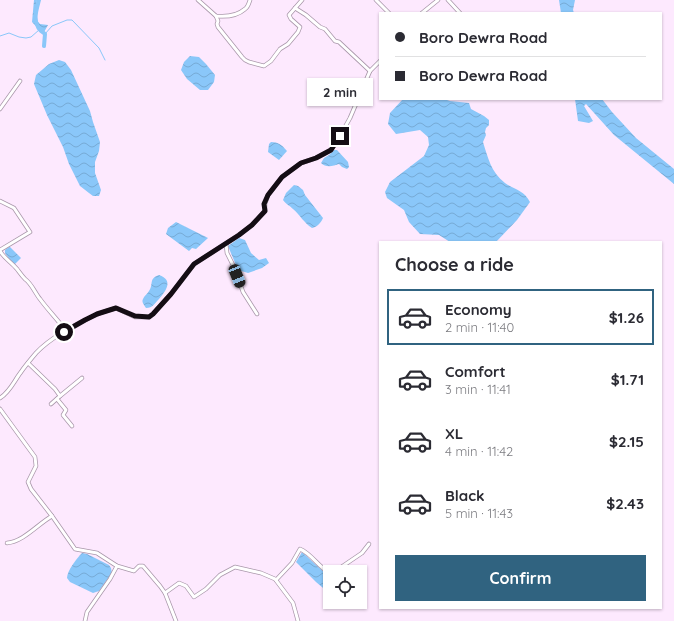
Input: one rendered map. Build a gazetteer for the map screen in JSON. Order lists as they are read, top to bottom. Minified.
{"page":{"banner":["Boro Dewra Road","Boro Dewra Road"],"bubble":"2 min","heading":"Choose a ride","list":[{"name":"Economy","note":"2 min · 11:40","value":"$1.26"},{"name":"Comfort","note":"3 min · 11:41","value":"$1.71"},{"name":"XL","note":"4 min · 11:42","value":"$2.15"},{"name":"Black","note":"5 min · 11:43","value":"$2.43"}],"buttons":"Confirm"}}
